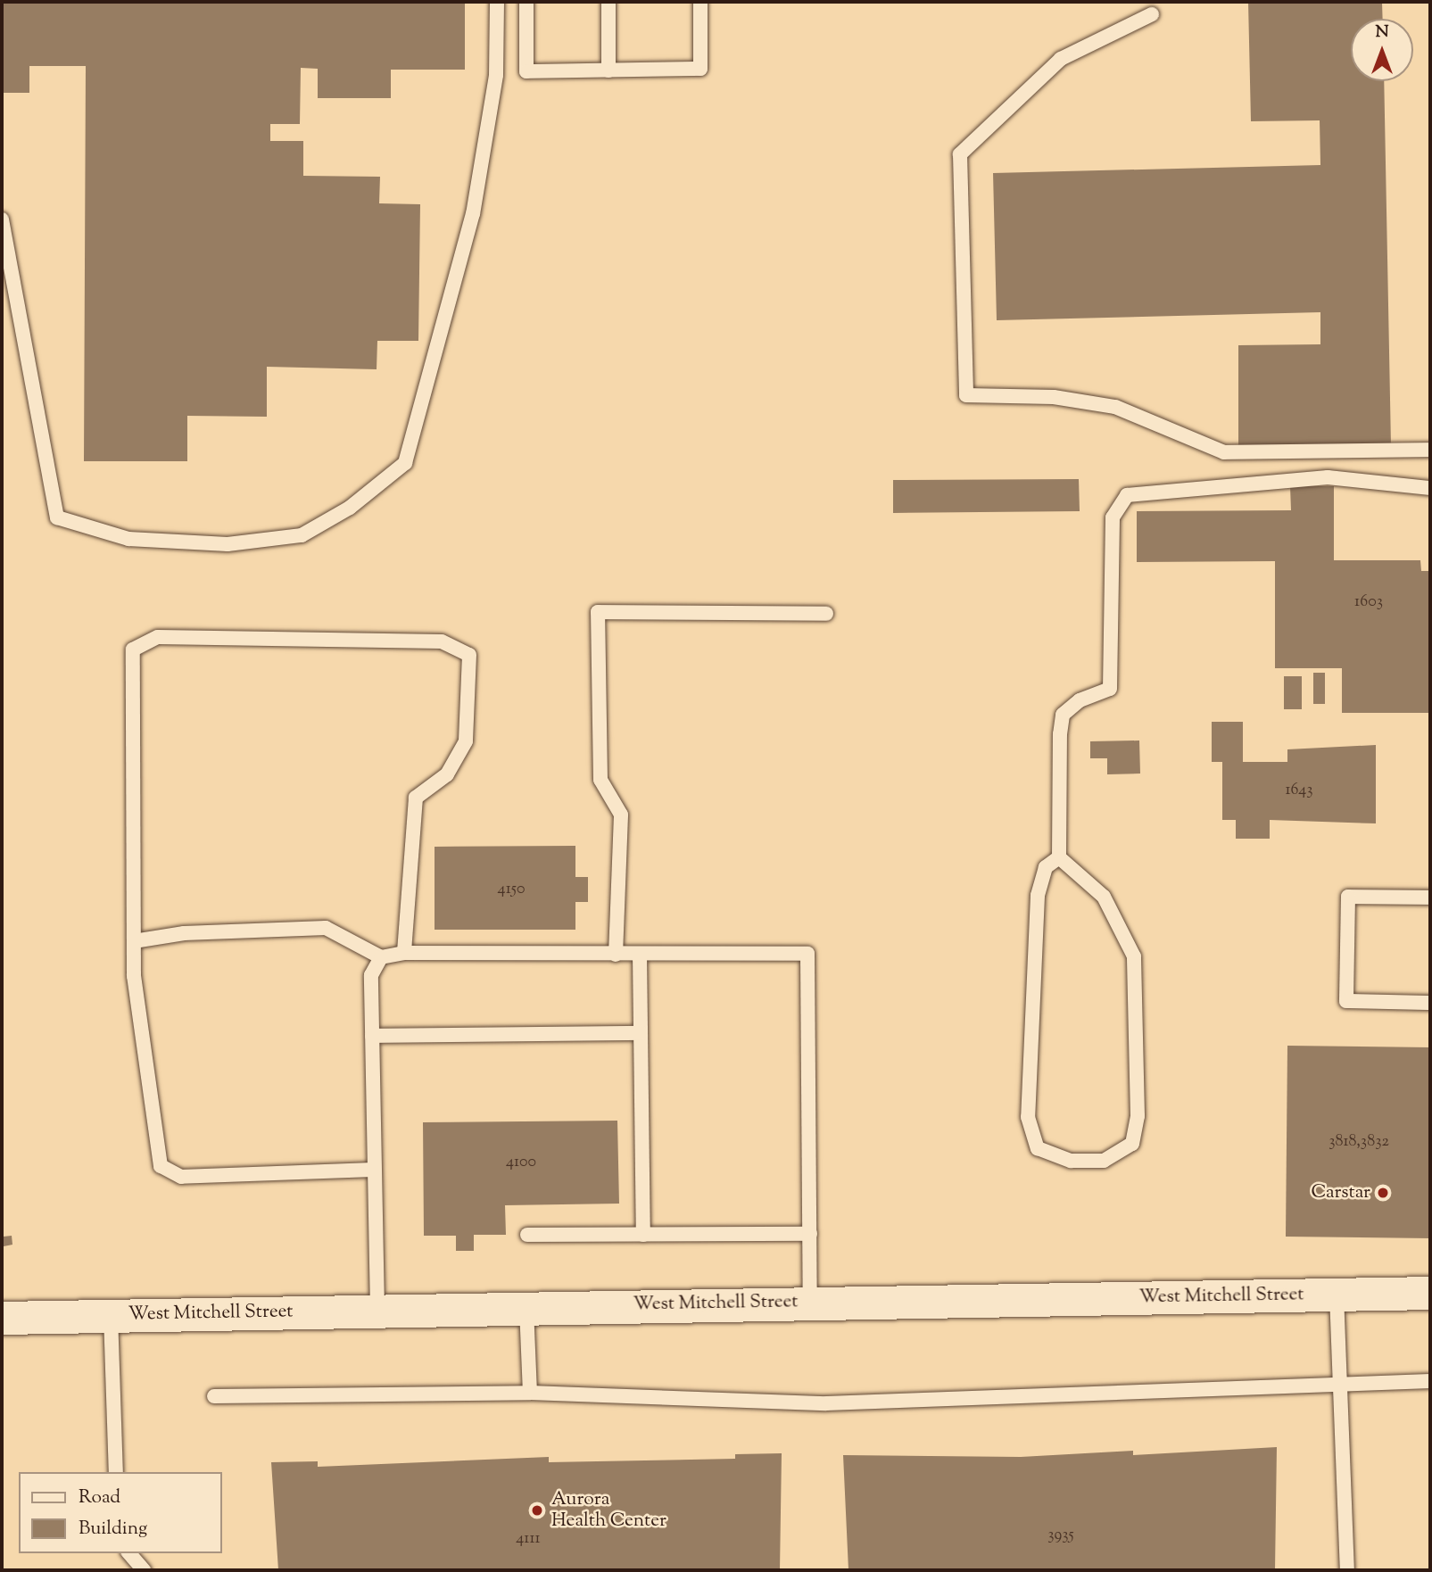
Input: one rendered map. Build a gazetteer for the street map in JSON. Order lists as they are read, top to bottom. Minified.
{"streets":{"street":["West Mitchell Street"]},"places":["Carstar","Aurora Health Center"],"house_numbers":["1603","1643","4150","3818,3832","4100","3935","4111"],"legend":["Road","Building"],"north":"top"}
